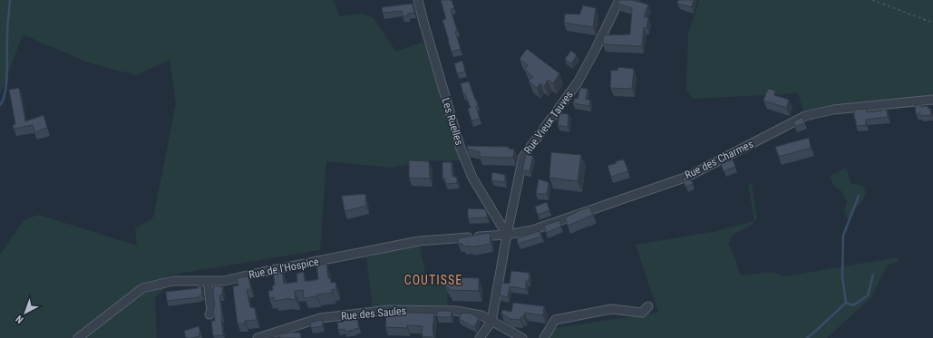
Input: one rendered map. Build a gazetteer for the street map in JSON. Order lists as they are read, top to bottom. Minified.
{"streets":{"street":["Les Ruelles","Rue Vieux Tauves","Rue des Charmes","Rue de l'Hospice","Rue des Saules"]},"crossings":[["Les Ruelles","Rue Vieux Tauves"],["Les Ruelles","Rue des Charmes"],["Les Ruelles","Rue de l'Hospice"],["Rue Vieux Tauves","Rue des Charmes"],["Rue Vieux Tauves","Rue de l'Hospice"],["Rue Vieux Tauves","Rue des Saules"],["Rue des Charmes","Rue de l'Hospice"]],"districts":["COUTISSE"],"north":"bottom left"}
